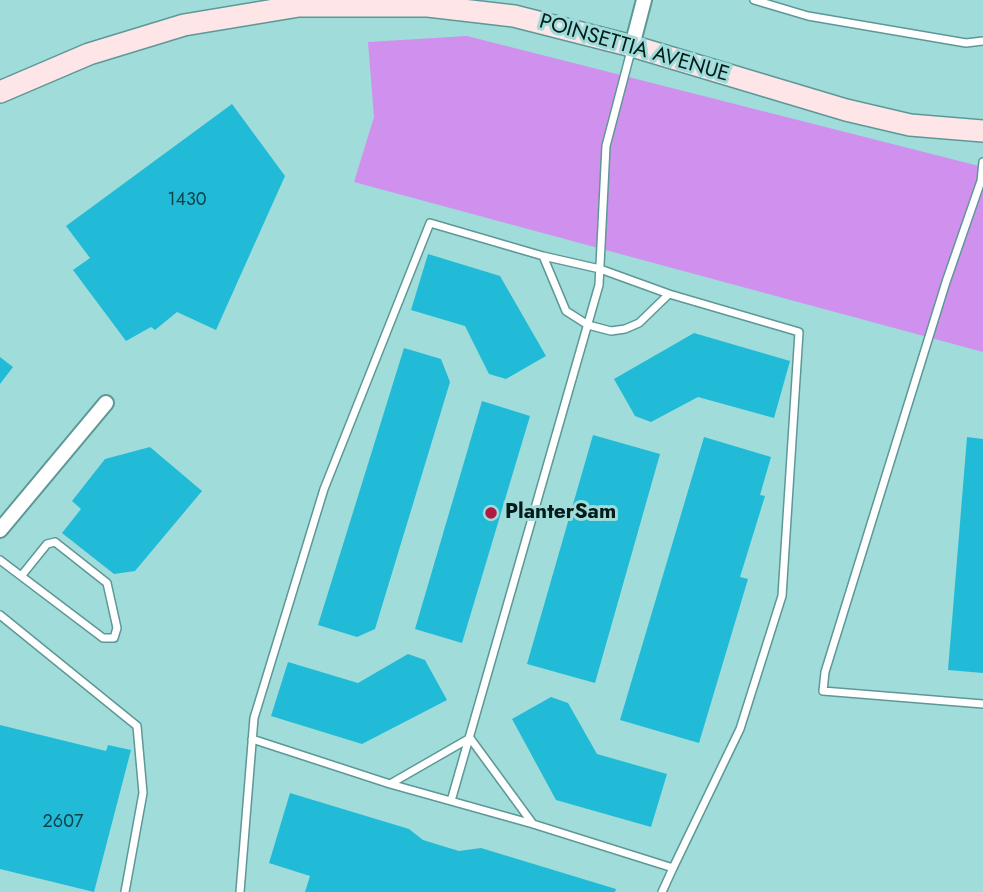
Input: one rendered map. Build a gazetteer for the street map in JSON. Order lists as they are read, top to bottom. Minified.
{"streets":{"main road":["POINSETTIA AVENUE"]},"places":["PlanterSam"],"house_numbers":["1430","2607"]}
